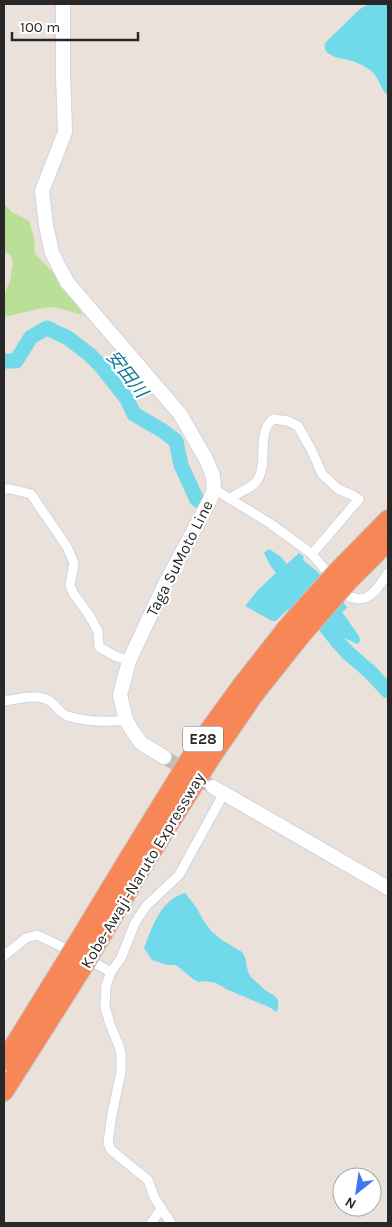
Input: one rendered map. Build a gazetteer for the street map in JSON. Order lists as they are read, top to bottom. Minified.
{"streets":{"highway":["E28","Kobe-Awaji-Naruto Expressway"],"main road":["Taga SuMoto Line"]},"water":["安田川"],"scale_bar":"100 m","north":"bottom left"}
